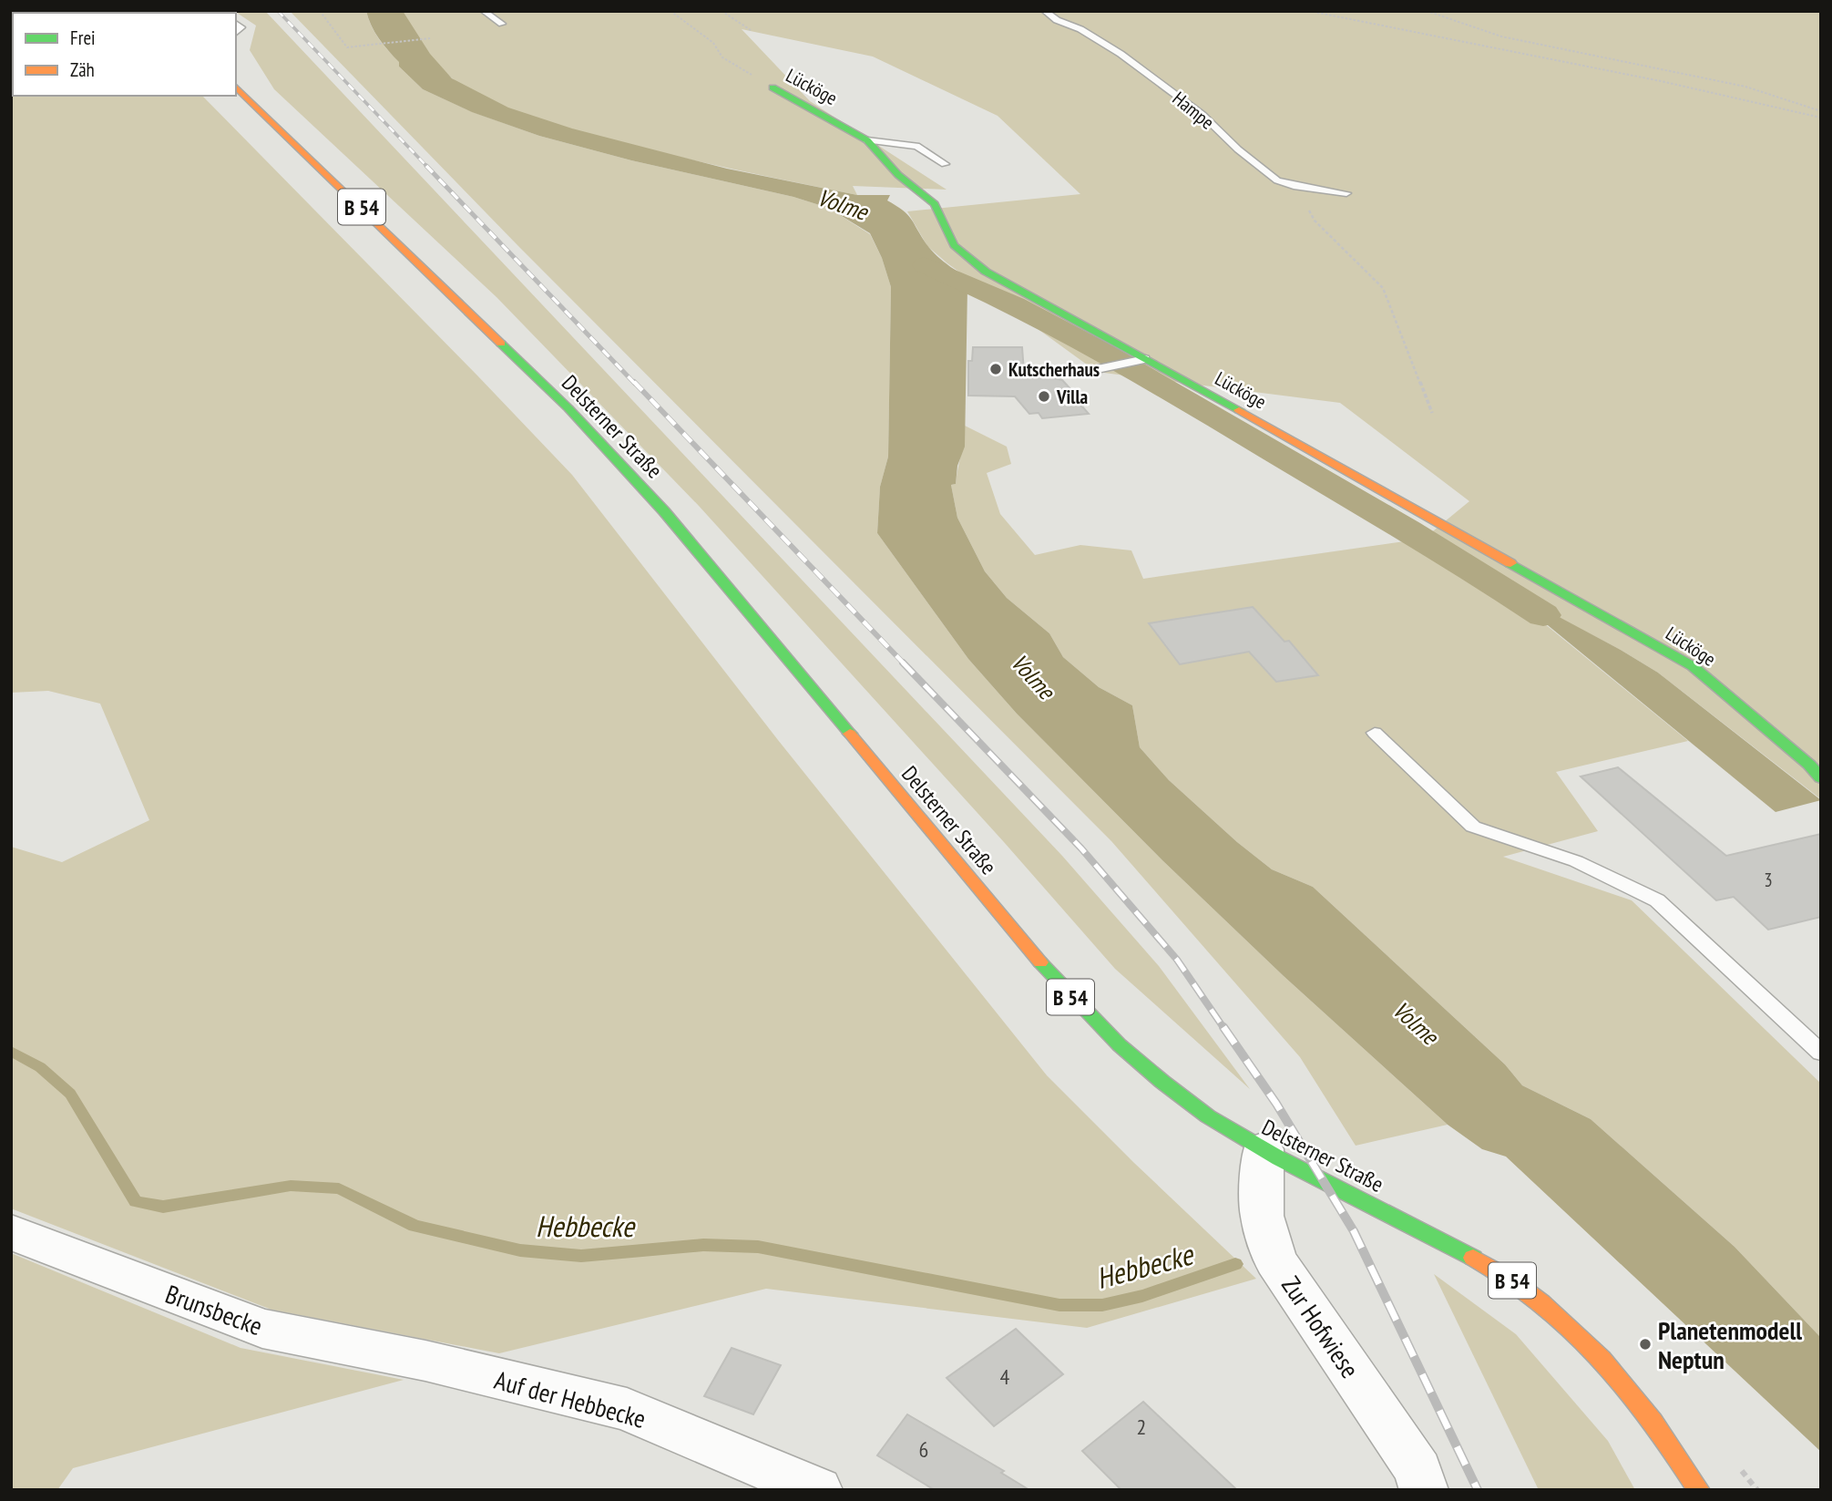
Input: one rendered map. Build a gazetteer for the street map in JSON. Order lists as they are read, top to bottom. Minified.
{"streets":{"main road":["Lücköge","B 54","Delsterner Straße"],"street":["Brunsbecke","Zur Hofwiese","Auf der Hebbecke"],"lane":["Hampe"]},"crossings":[["Delsterner Straße","Zur Hofwiese"],["Brunsbecke","Auf der Hebbecke"]],"water":["Volme","Hebbecke"],"places":["Kutscherhaus","Villa","Planetenmodell Neptun"],"house_numbers":["3","4","2","6"],"legend":["Frei","Zäh"]}
